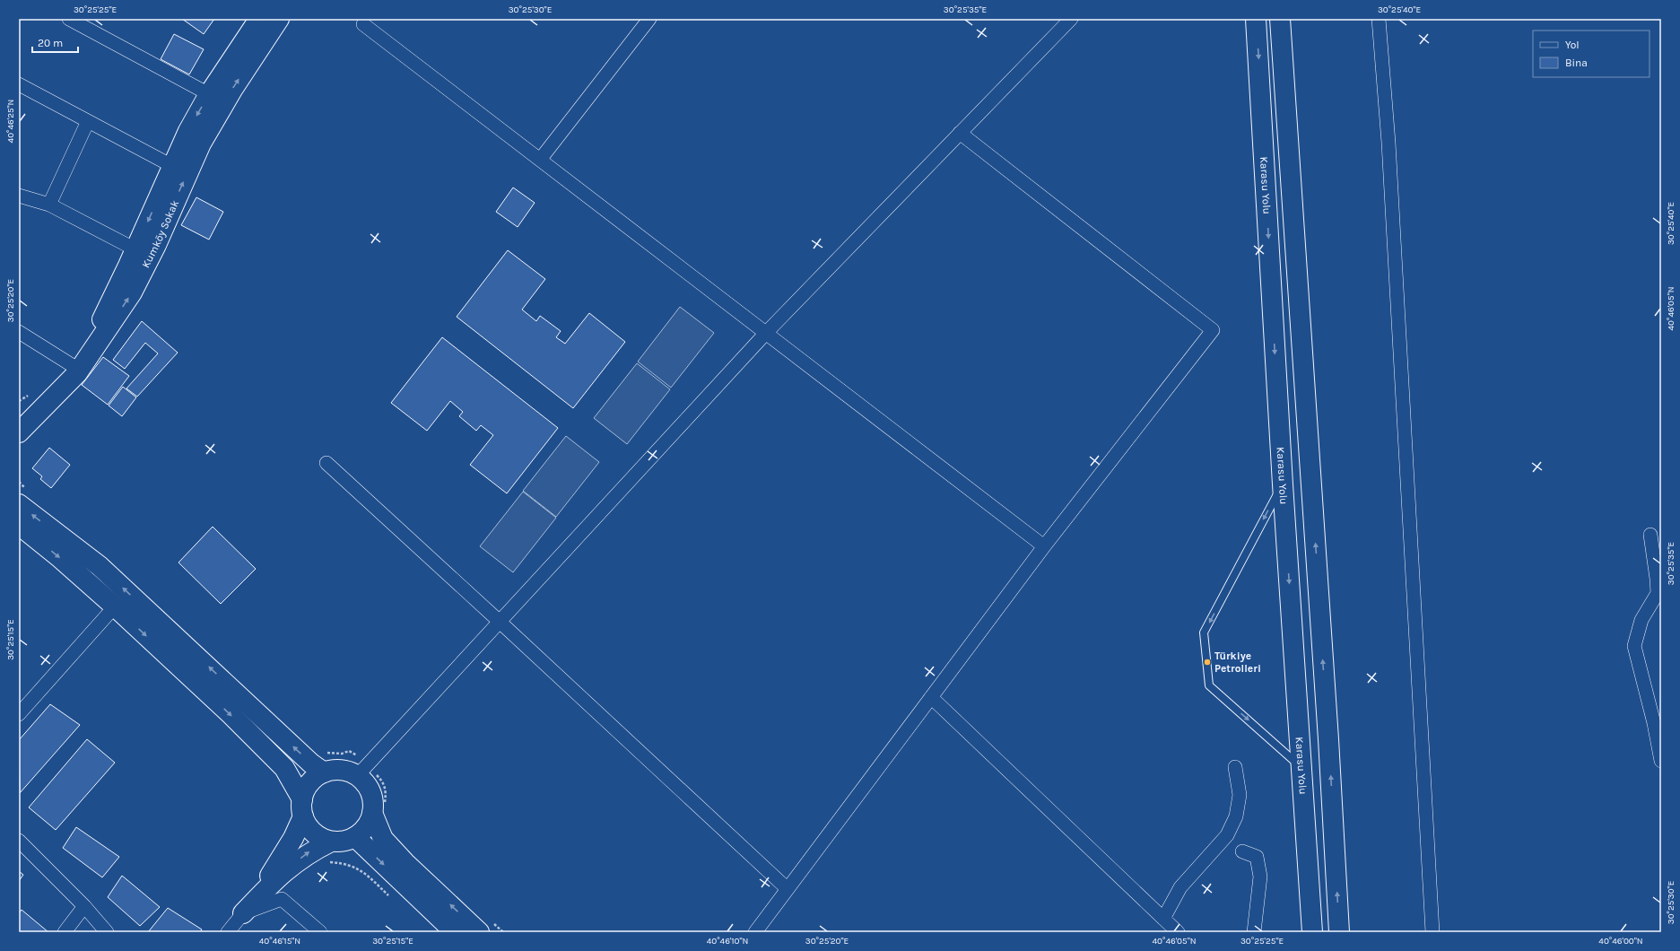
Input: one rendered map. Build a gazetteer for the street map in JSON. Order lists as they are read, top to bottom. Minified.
{"streets":{"main road":["Karasu Yolu","Kumköy Sokak"]},"places":["Türkiye Petrolleri"],"legend":["Yol","Bina"],"scale_bar":"20 m","coordinates":["30°25'25\"E","30°25'30\"E","30°25'35\"E","30°25'40\"E","40°46'25\"N","30°25'20\"E","40°46'05\"N","30°25'15\"E","40°46'15\"N","40°46'10\"N","40°46'00\"N"]}
